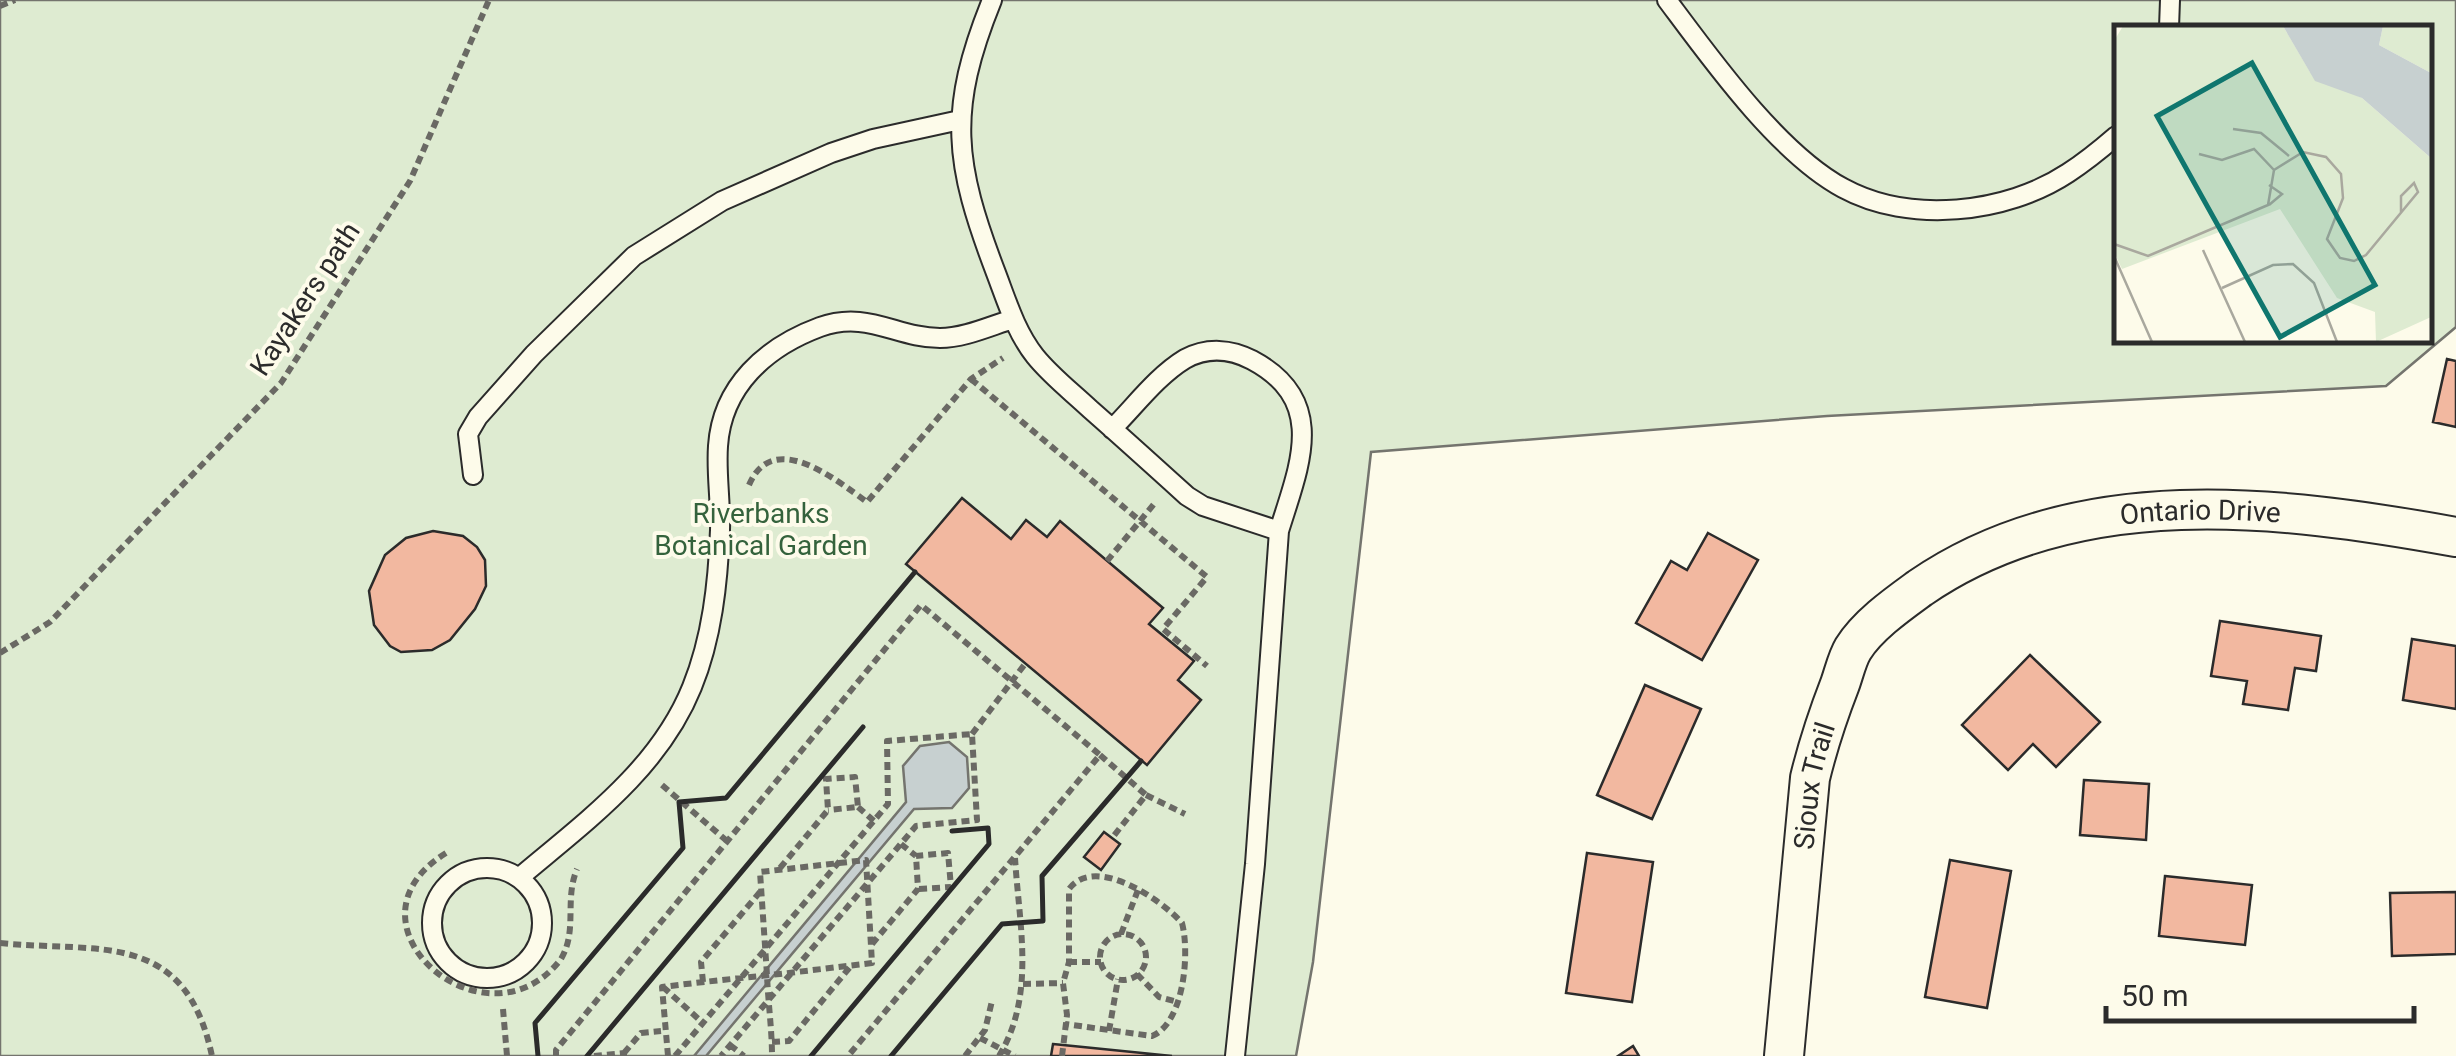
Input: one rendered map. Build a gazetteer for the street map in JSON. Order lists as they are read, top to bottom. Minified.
{"streets":{"street":["Ontario Drive","Sioux Trail"],"path":["Kayakers path"]},"crossings":[["Ontario Drive","Sioux Trail"]],"parks":["Riverbanks Botanical Garden"],"scale_bar":"50 m"}
